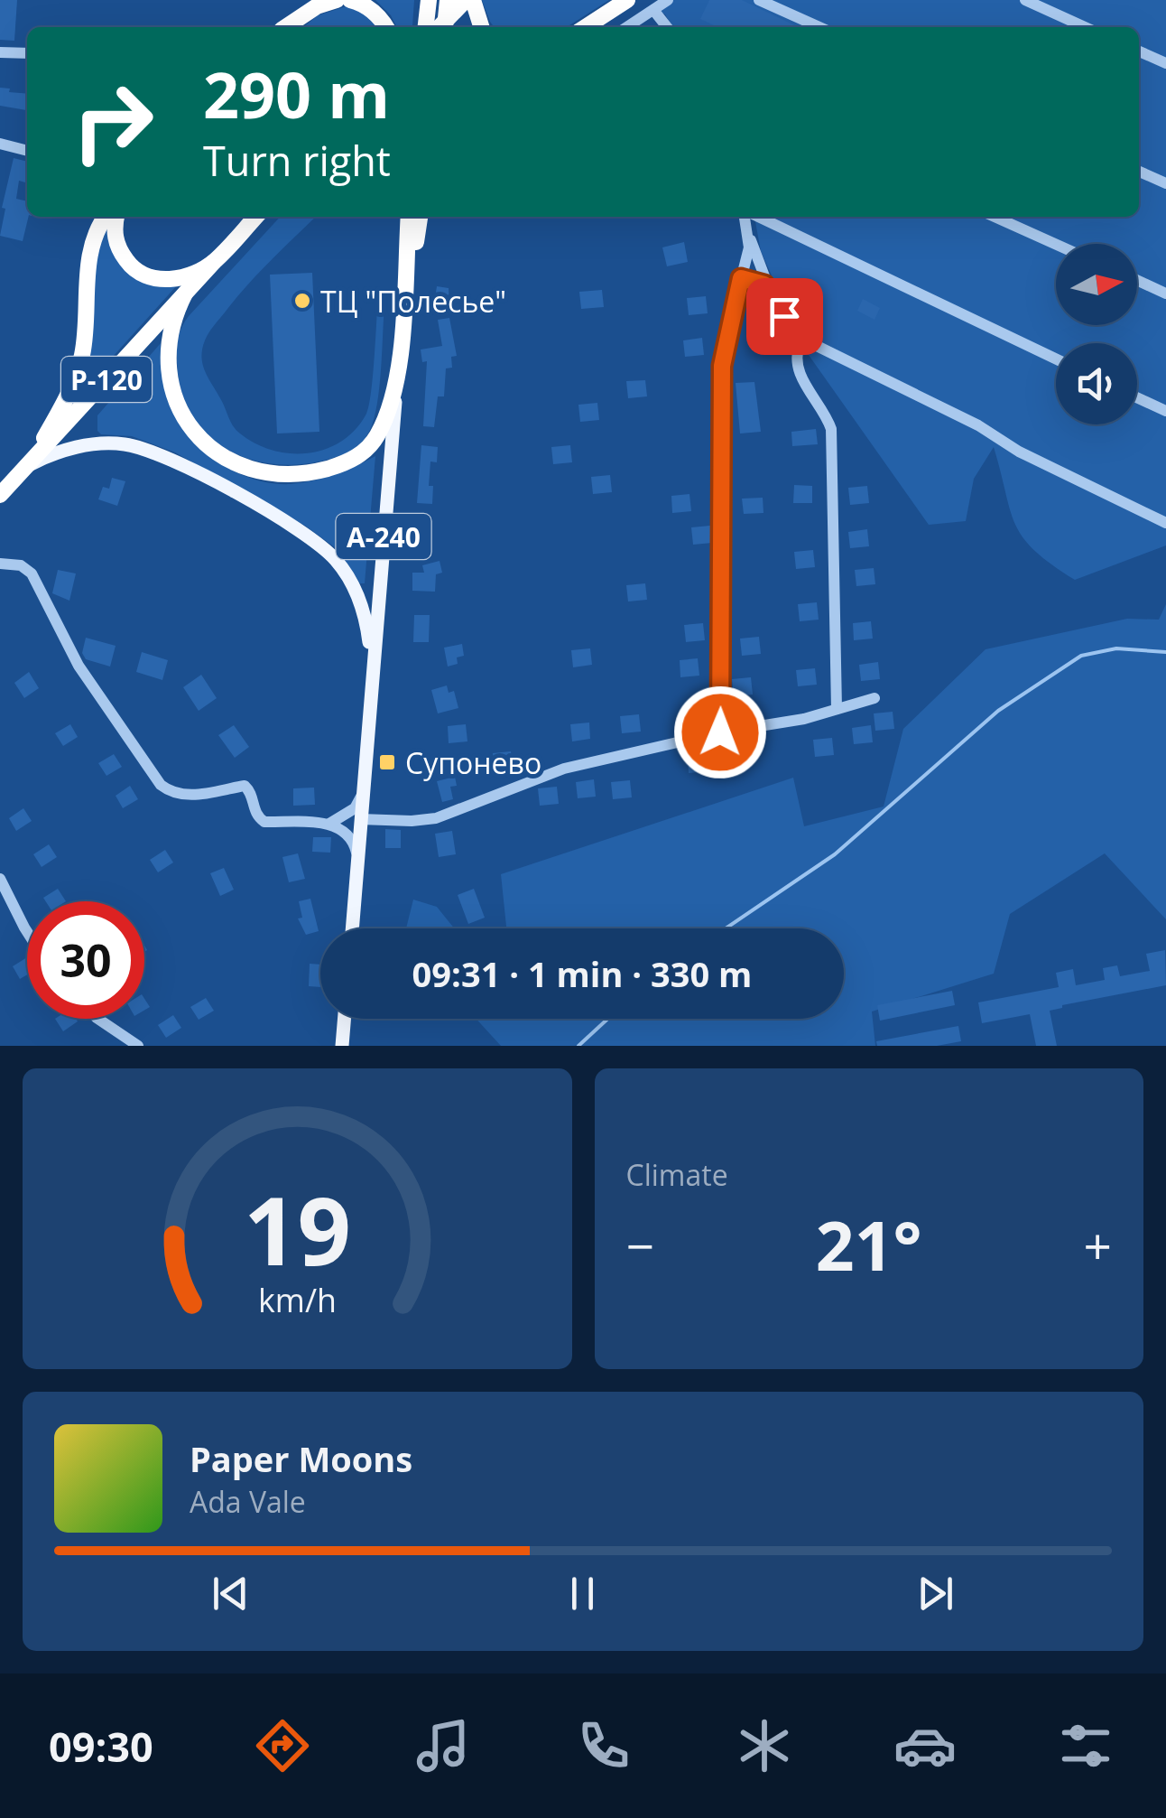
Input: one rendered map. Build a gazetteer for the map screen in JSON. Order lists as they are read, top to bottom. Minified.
{"streets":{"highway":["Р-120","А-240"]},"places":{"other":["ТЦ \"Полесье\""],"transit":["Супонево"]},"north":"right","page":{"turn":["290 m","Turn right"],"limit":"30","trip":"09:31 · 1 min · 330 m","tile":"Climate","heat":["−","21°","+"],"song":["Paper Moons","Ada Vale"],"tabs":"09:30","gauge":["19","km/h"]}}
